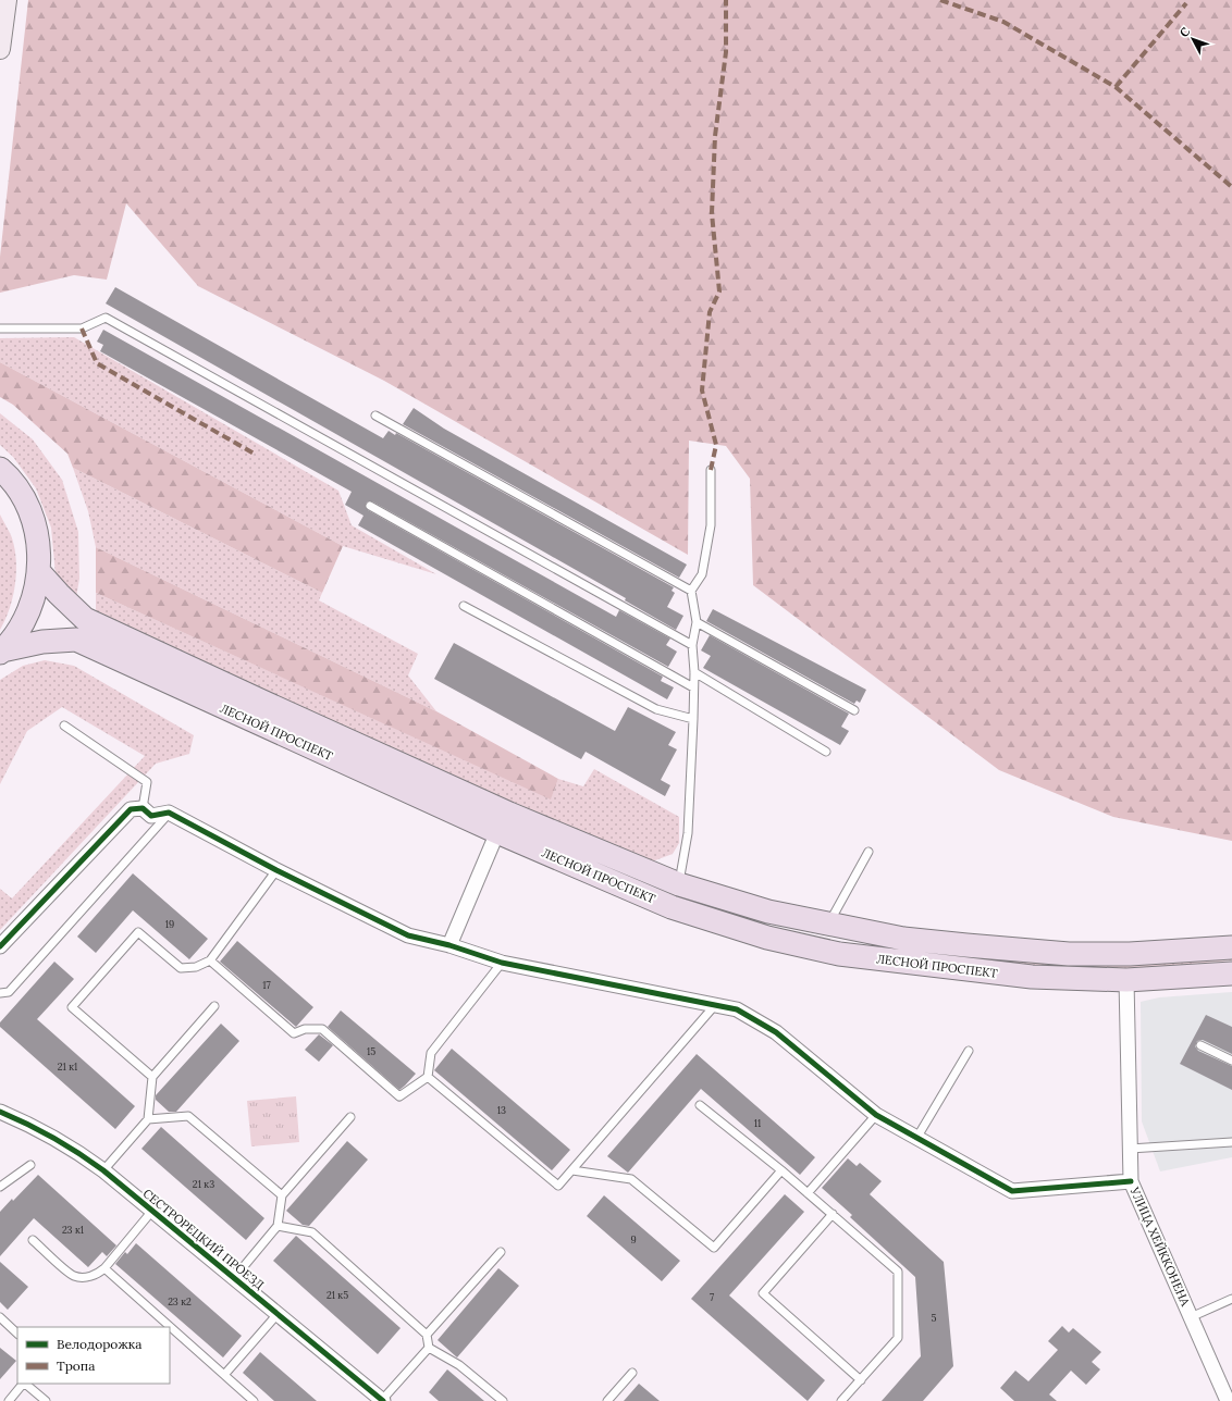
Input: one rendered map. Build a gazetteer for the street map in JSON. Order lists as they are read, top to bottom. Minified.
{"streets":{"main road":["ЛЕСНОЙ ПРОСПЕКТ"],"street":["СЕСТРОРЕЦКИЙ ПРОЕЗД","УЛИЦА ХЕЙККОНЕНА"]},"crossings":[["ЛЕСНОЙ ПРОСПЕКТ","УЛИЦА ХЕЙККОНЕНА"]],"house_numbers":["19","17","15","21 к1","13","11","21 к3","23 к1","9","21 к5","7","23 к2","5"],"legend":["Велодорожка","Тропа"],"north":"top left"}
